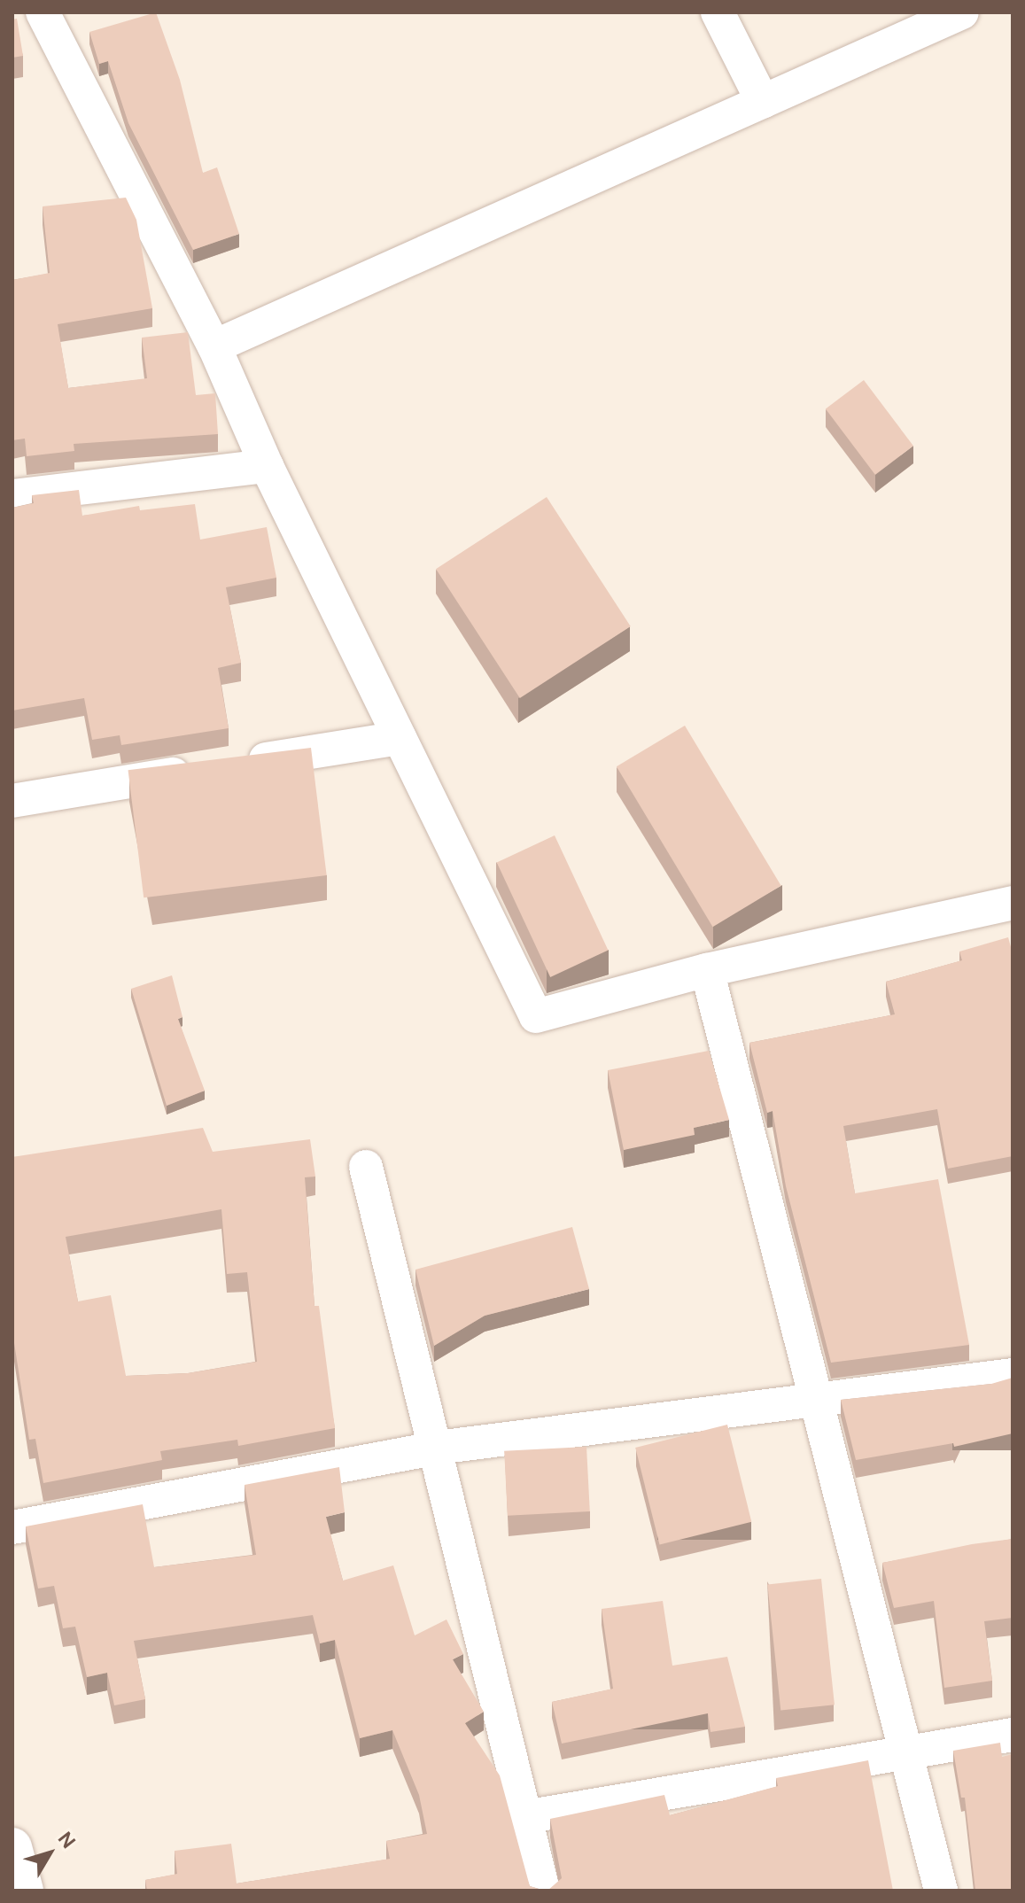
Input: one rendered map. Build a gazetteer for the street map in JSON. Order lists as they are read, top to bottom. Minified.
{"north":"top right"}
